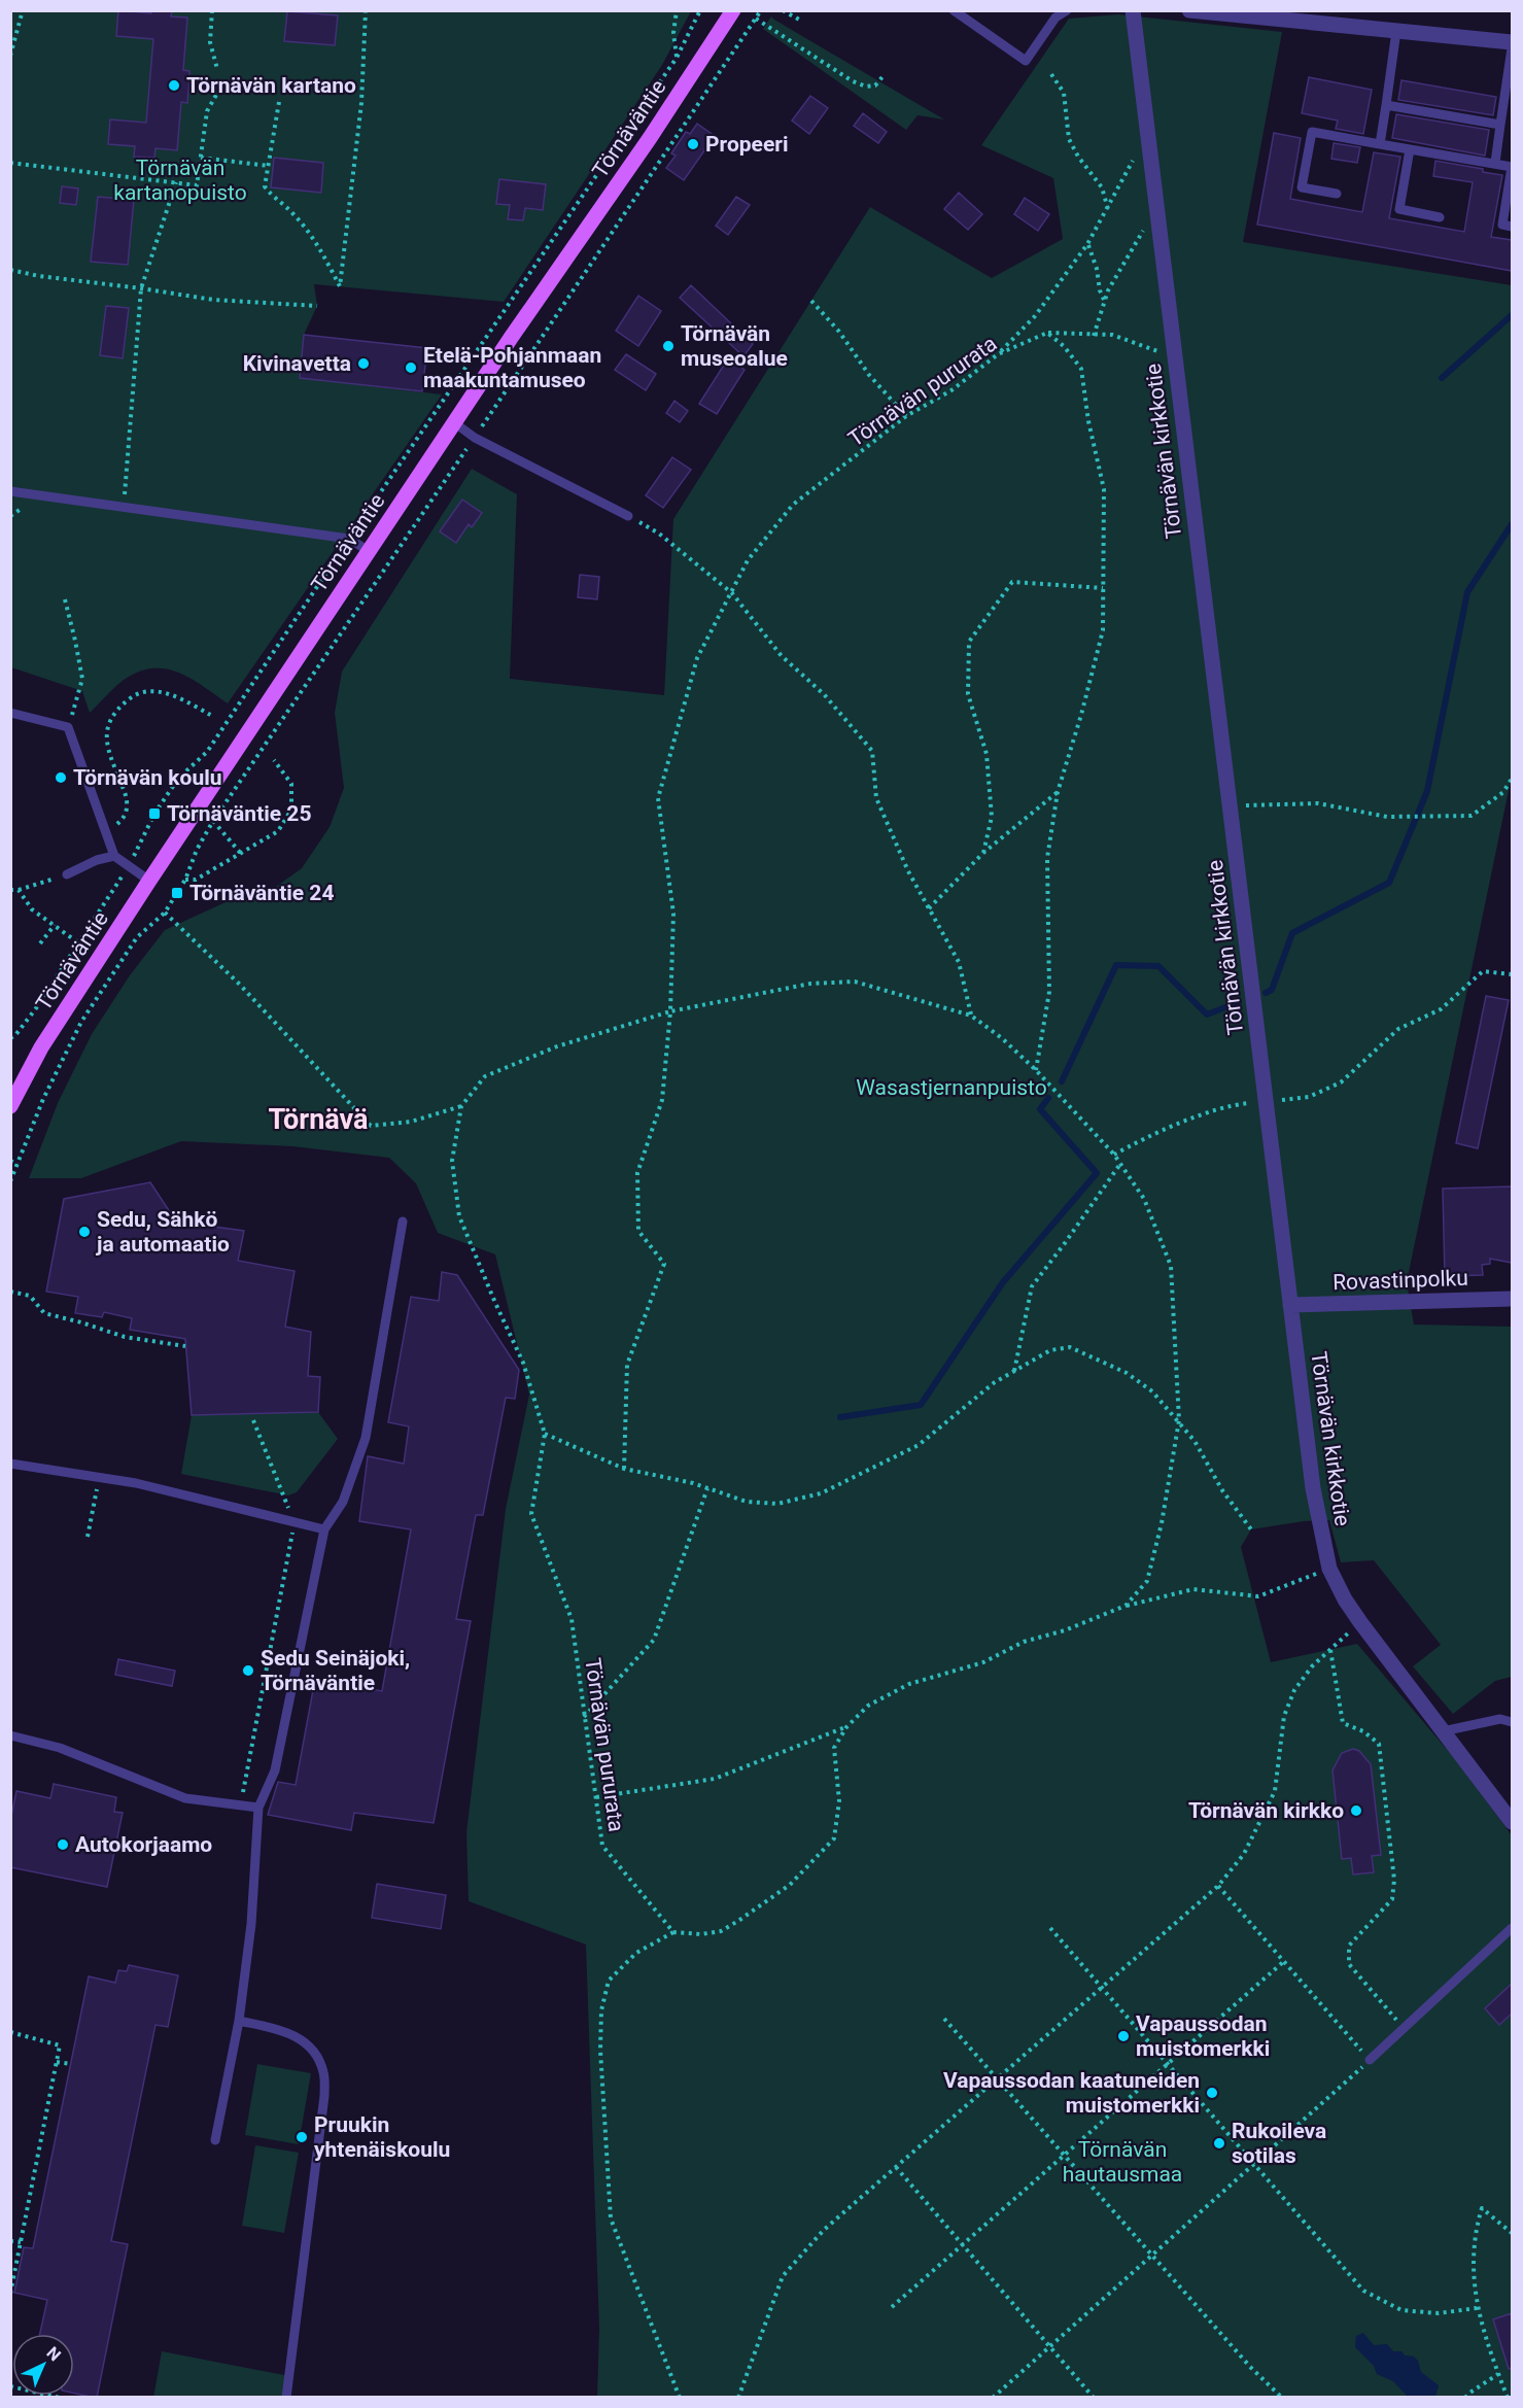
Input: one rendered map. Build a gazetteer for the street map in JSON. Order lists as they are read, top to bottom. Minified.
{"streets":{"main road":["Törnäväntie"],"street":["Törnävän kirkkotie","Rovastinpolku"],"path":["Törnävän pururata"]},"crossings":[["Törnävän kirkkotie","Rovastinpolku"]],"districts":["Törnävä"],"parks":["Törnävän kartanopuisto","Wasastjernanpuisto","Törnävän hautausmaa"],"places":{"other":["Törnävän kartano","Propeeri","Törnävän museoalue","Kivinavetta","Etelä-Pohjanmaan maakuntamuseo","Törnävän koulu","Sedu, Sähkö ja automaatio","Sedu Seinäjoki, Törnäväntie","Törnävän kirkko","Autokorjaamo","Vapaussodan muistomerkki","Vapaussodan kaatuneiden muistomerkki","Pruukin yhtenäiskoulu","Rukoileva sotilas"],"transit":["Törnäväntie 25","Törnäväntie 24"]},"north":"top right"}
